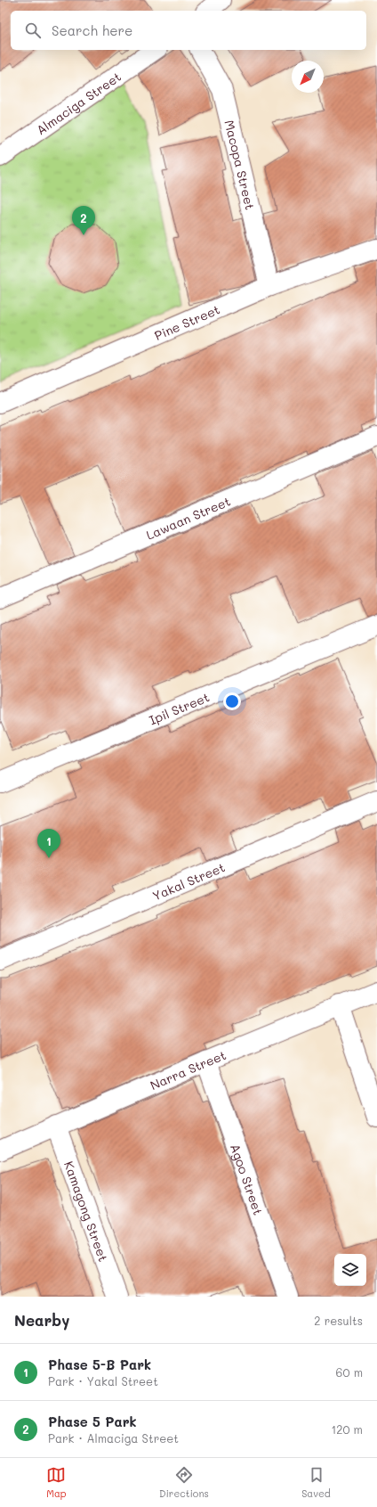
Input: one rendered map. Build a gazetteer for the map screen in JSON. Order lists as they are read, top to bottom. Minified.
{"streets":{"street":["Almaciga Street","Macopa Street","Pine Street","Lawaan Street","Ipil Street","Yakal Street","Narra Street","Agoo Street","Kamagong Street"]},"crossings":[["Macopa Street","Pine Street"],["Narra Street","Agoo Street"],["Narra Street","Kamagong Street"]],"north":"bottom left","page":{"search":"Search here","pins":["2","1"],"heading":["Nearby","2 results"],"list":[{"mark":"1","name":"Phase 5-B Park","note":"Park · Yakal Street","value":"60 m"},{"mark":"2","name":"Phase 5 Park","note":"Park · Almaciga Street","value":"120 m"}],"nav":["Map","Directions","Saved"]}}
